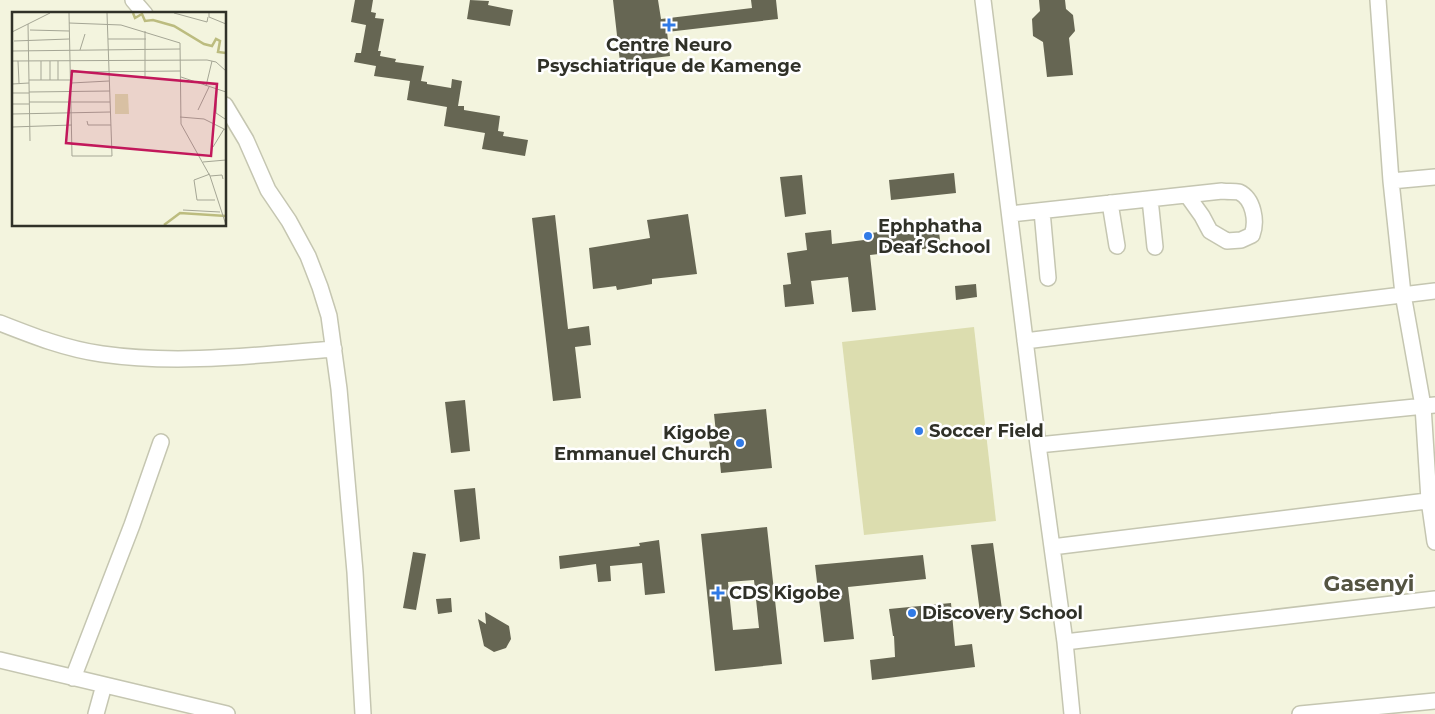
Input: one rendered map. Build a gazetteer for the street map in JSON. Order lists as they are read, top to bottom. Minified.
{"districts":["Gasenyi"],"places":{"health":["Centre Neuro Psyschiatrique de Kamenge","CDS Kigobe"],"other":["Ephphatha Deaf School","Soccer Field","Kigobe Emmanuel Church","Discovery School"]}}
